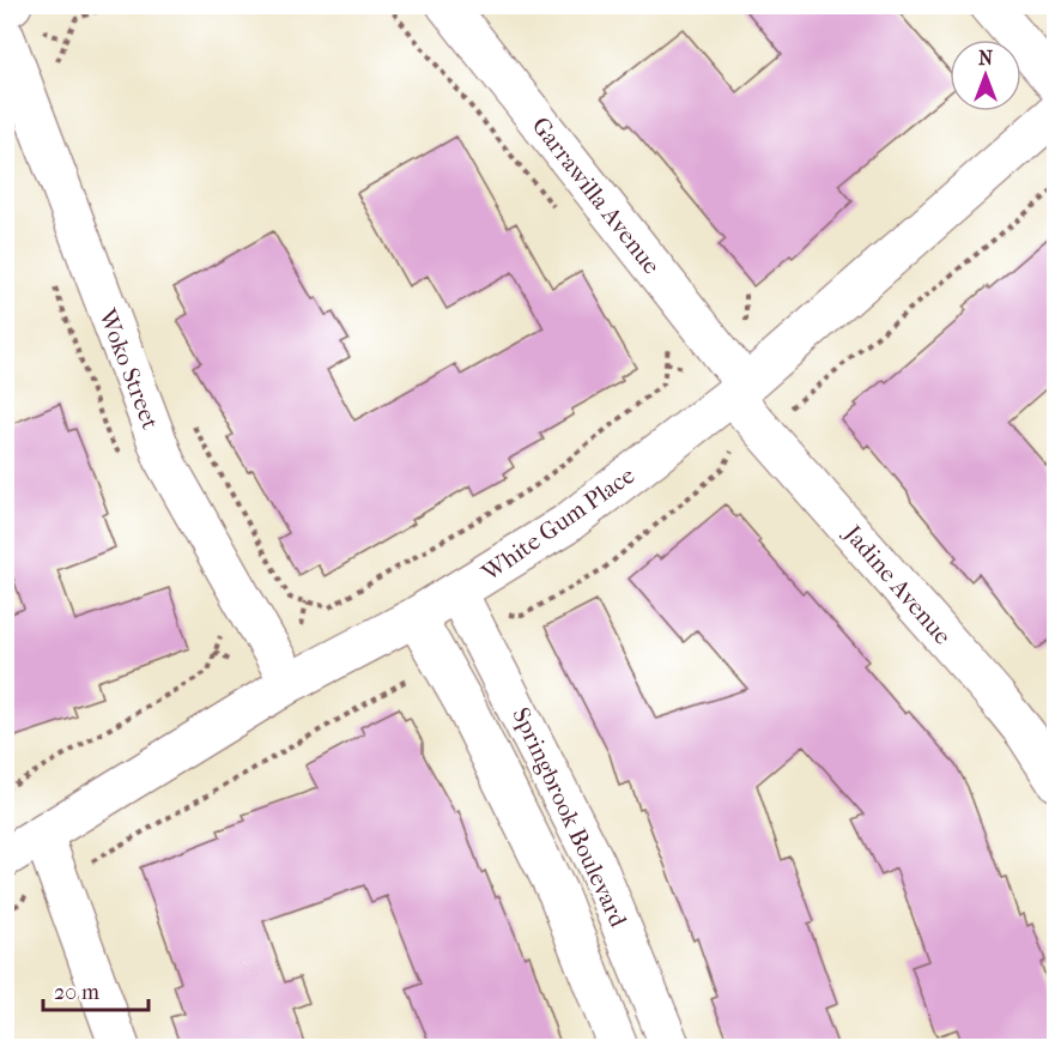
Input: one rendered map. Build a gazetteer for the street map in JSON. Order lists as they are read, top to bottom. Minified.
{"streets":{"street":["Garrawilla Avenue","Woko Street","White Gum Place","Jadine Avenue","Springbrook Boulevard"]},"crossings":[["Garrawilla Avenue","White Gum Place"],["Garrawilla Avenue","Jadine Avenue"],["Woko Street","White Gum Place"],["White Gum Place","Jadine Avenue"],["White Gum Place","Springbrook Boulevard"]],"scale_bar":"20 m","north":"top"}
